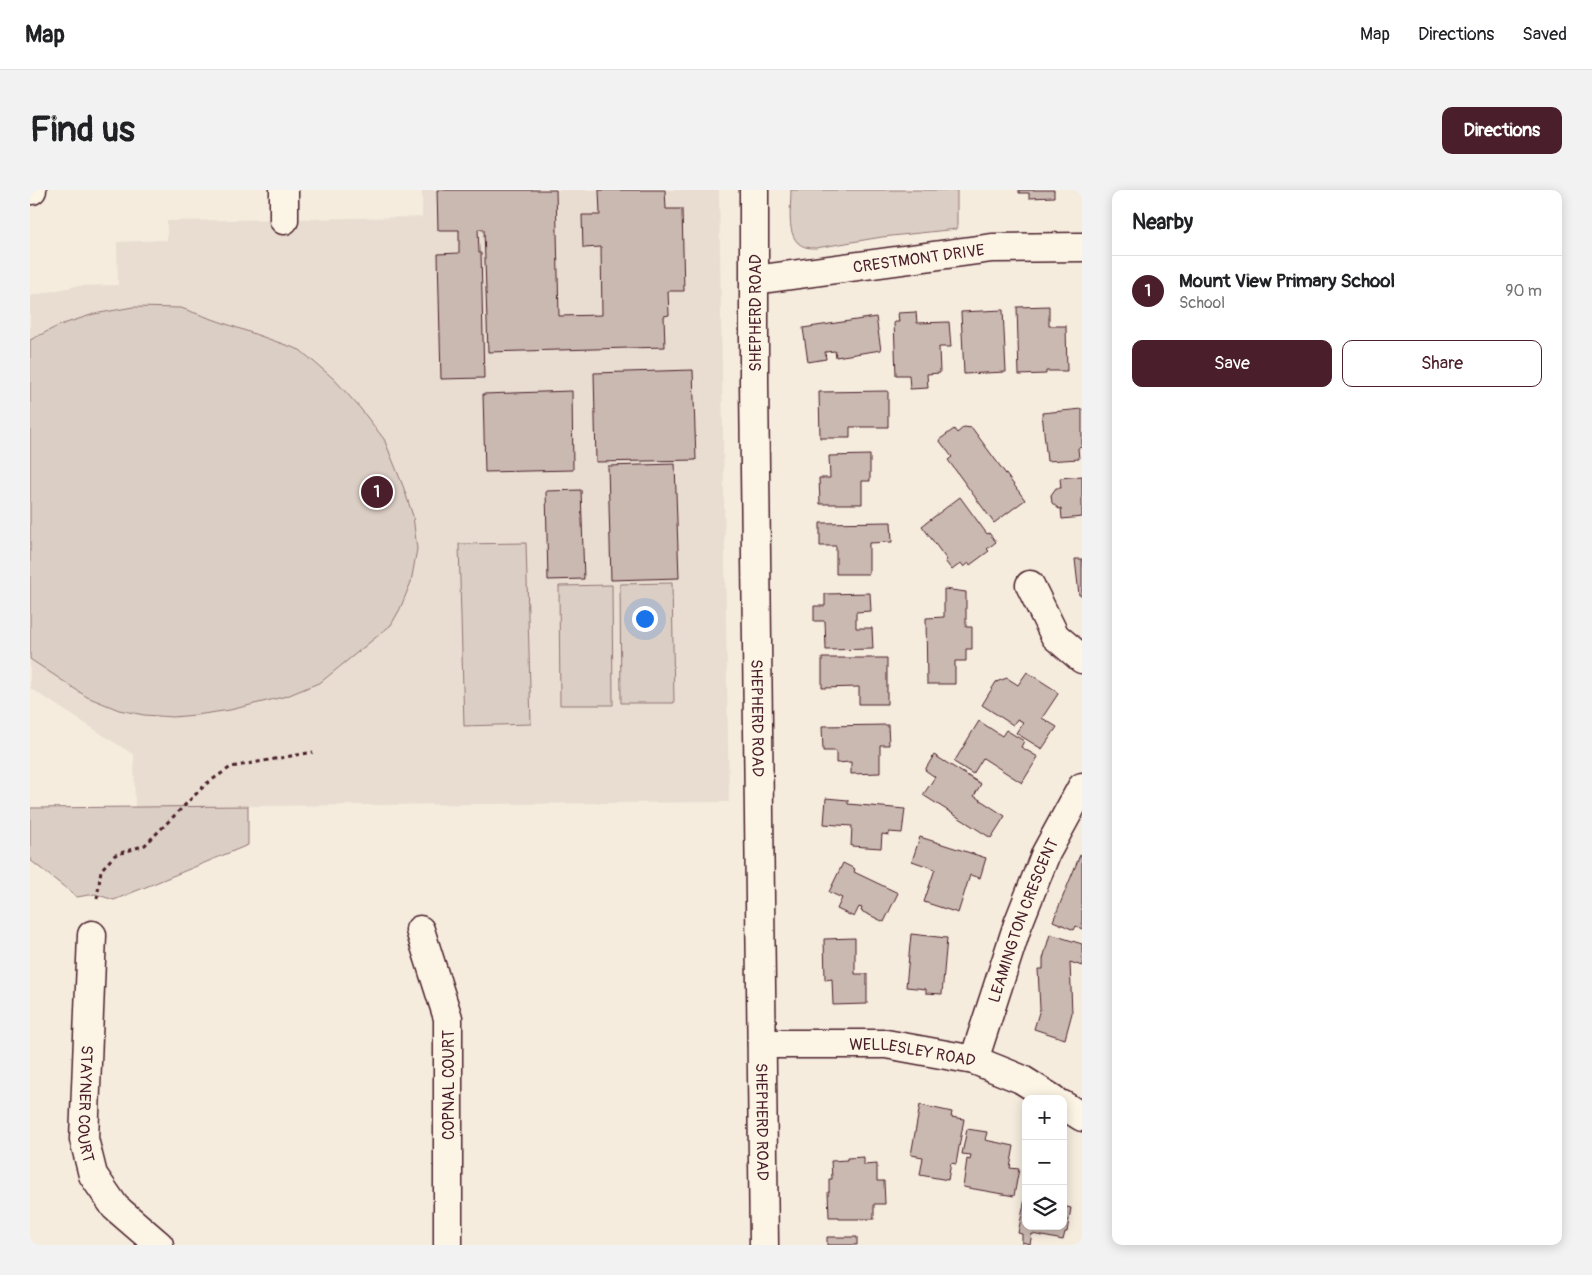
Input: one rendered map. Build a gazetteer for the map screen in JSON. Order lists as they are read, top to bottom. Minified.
{"streets":{"street":["CRESTMONT DRIVE","SHEPHERD ROAD","LEAMINGTON CRESCENT","WELLESLEY ROAD","COPNAL COURT","STAYNER COURT"]},"crossings":[["CRESTMONT DRIVE","SHEPHERD ROAD"],["SHEPHERD ROAD","WELLESLEY ROAD"],["LEAMINGTON CRESCENT","WELLESLEY ROAD"]],"page":{"header":"Map","nav":["Map","Directions","Saved"],"buttons":["Directions",["Save","Share"]],"title":"Find us","heading":"Nearby","list":[{"mark":"1","name":"Mount View Primary School","note":"School","value":"90 m"}],"pins":"1","map_buttons":["+","−"]}}
